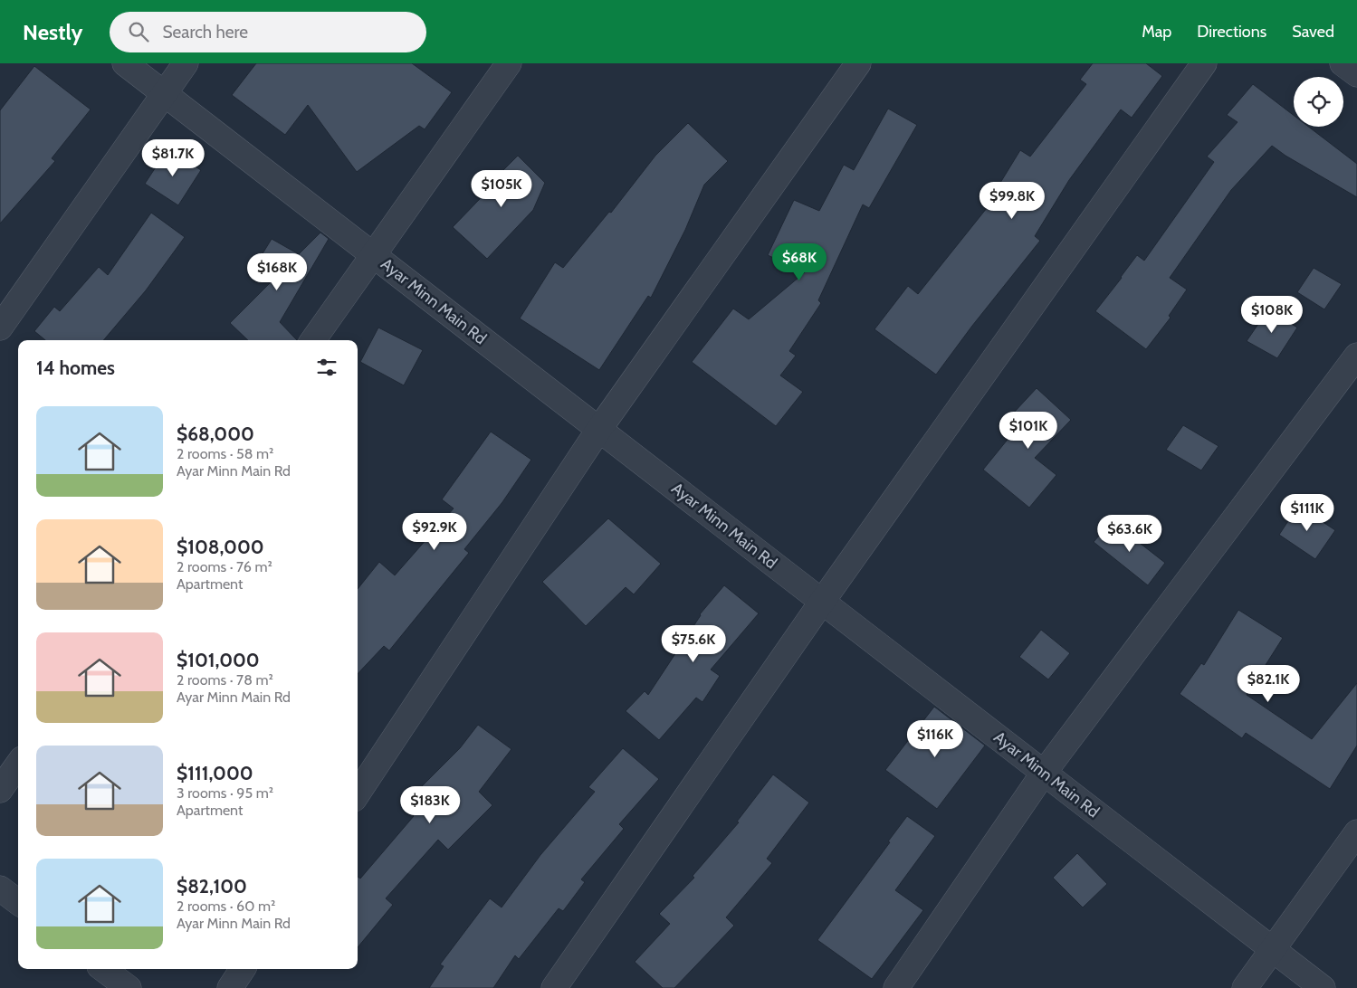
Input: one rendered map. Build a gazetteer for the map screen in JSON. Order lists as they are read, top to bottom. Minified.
{"streets":{"street":["Ayar Minn Main Rd"]},"page":{"header":"Nestly","search":"Search here","nav":["Map","Directions","Saved"],"price":["$81.7K","$105K","$99.8K","$68K","$168K","$108K","$101K","$111K","$92.9K","$63.6K","$75.6K","$82.1K","$116K","$183K"],"heading":"14 homes","list":[{"name":"$68,000","note":"2 rooms · 58 m² · Ayar Minn Main Rd"},{"name":"$108,000","note":"2 rooms · 76 m² · Apartment"},{"name":"$101,000","note":"2 rooms · 78 m² · Ayar Minn Main Rd"},{"name":"$111,000","note":"3 rooms · 95 m² · Apartment"},{"name":"$82,100","note":"2 rooms · 60 m² · Ayar Minn Main Rd"}]}}
